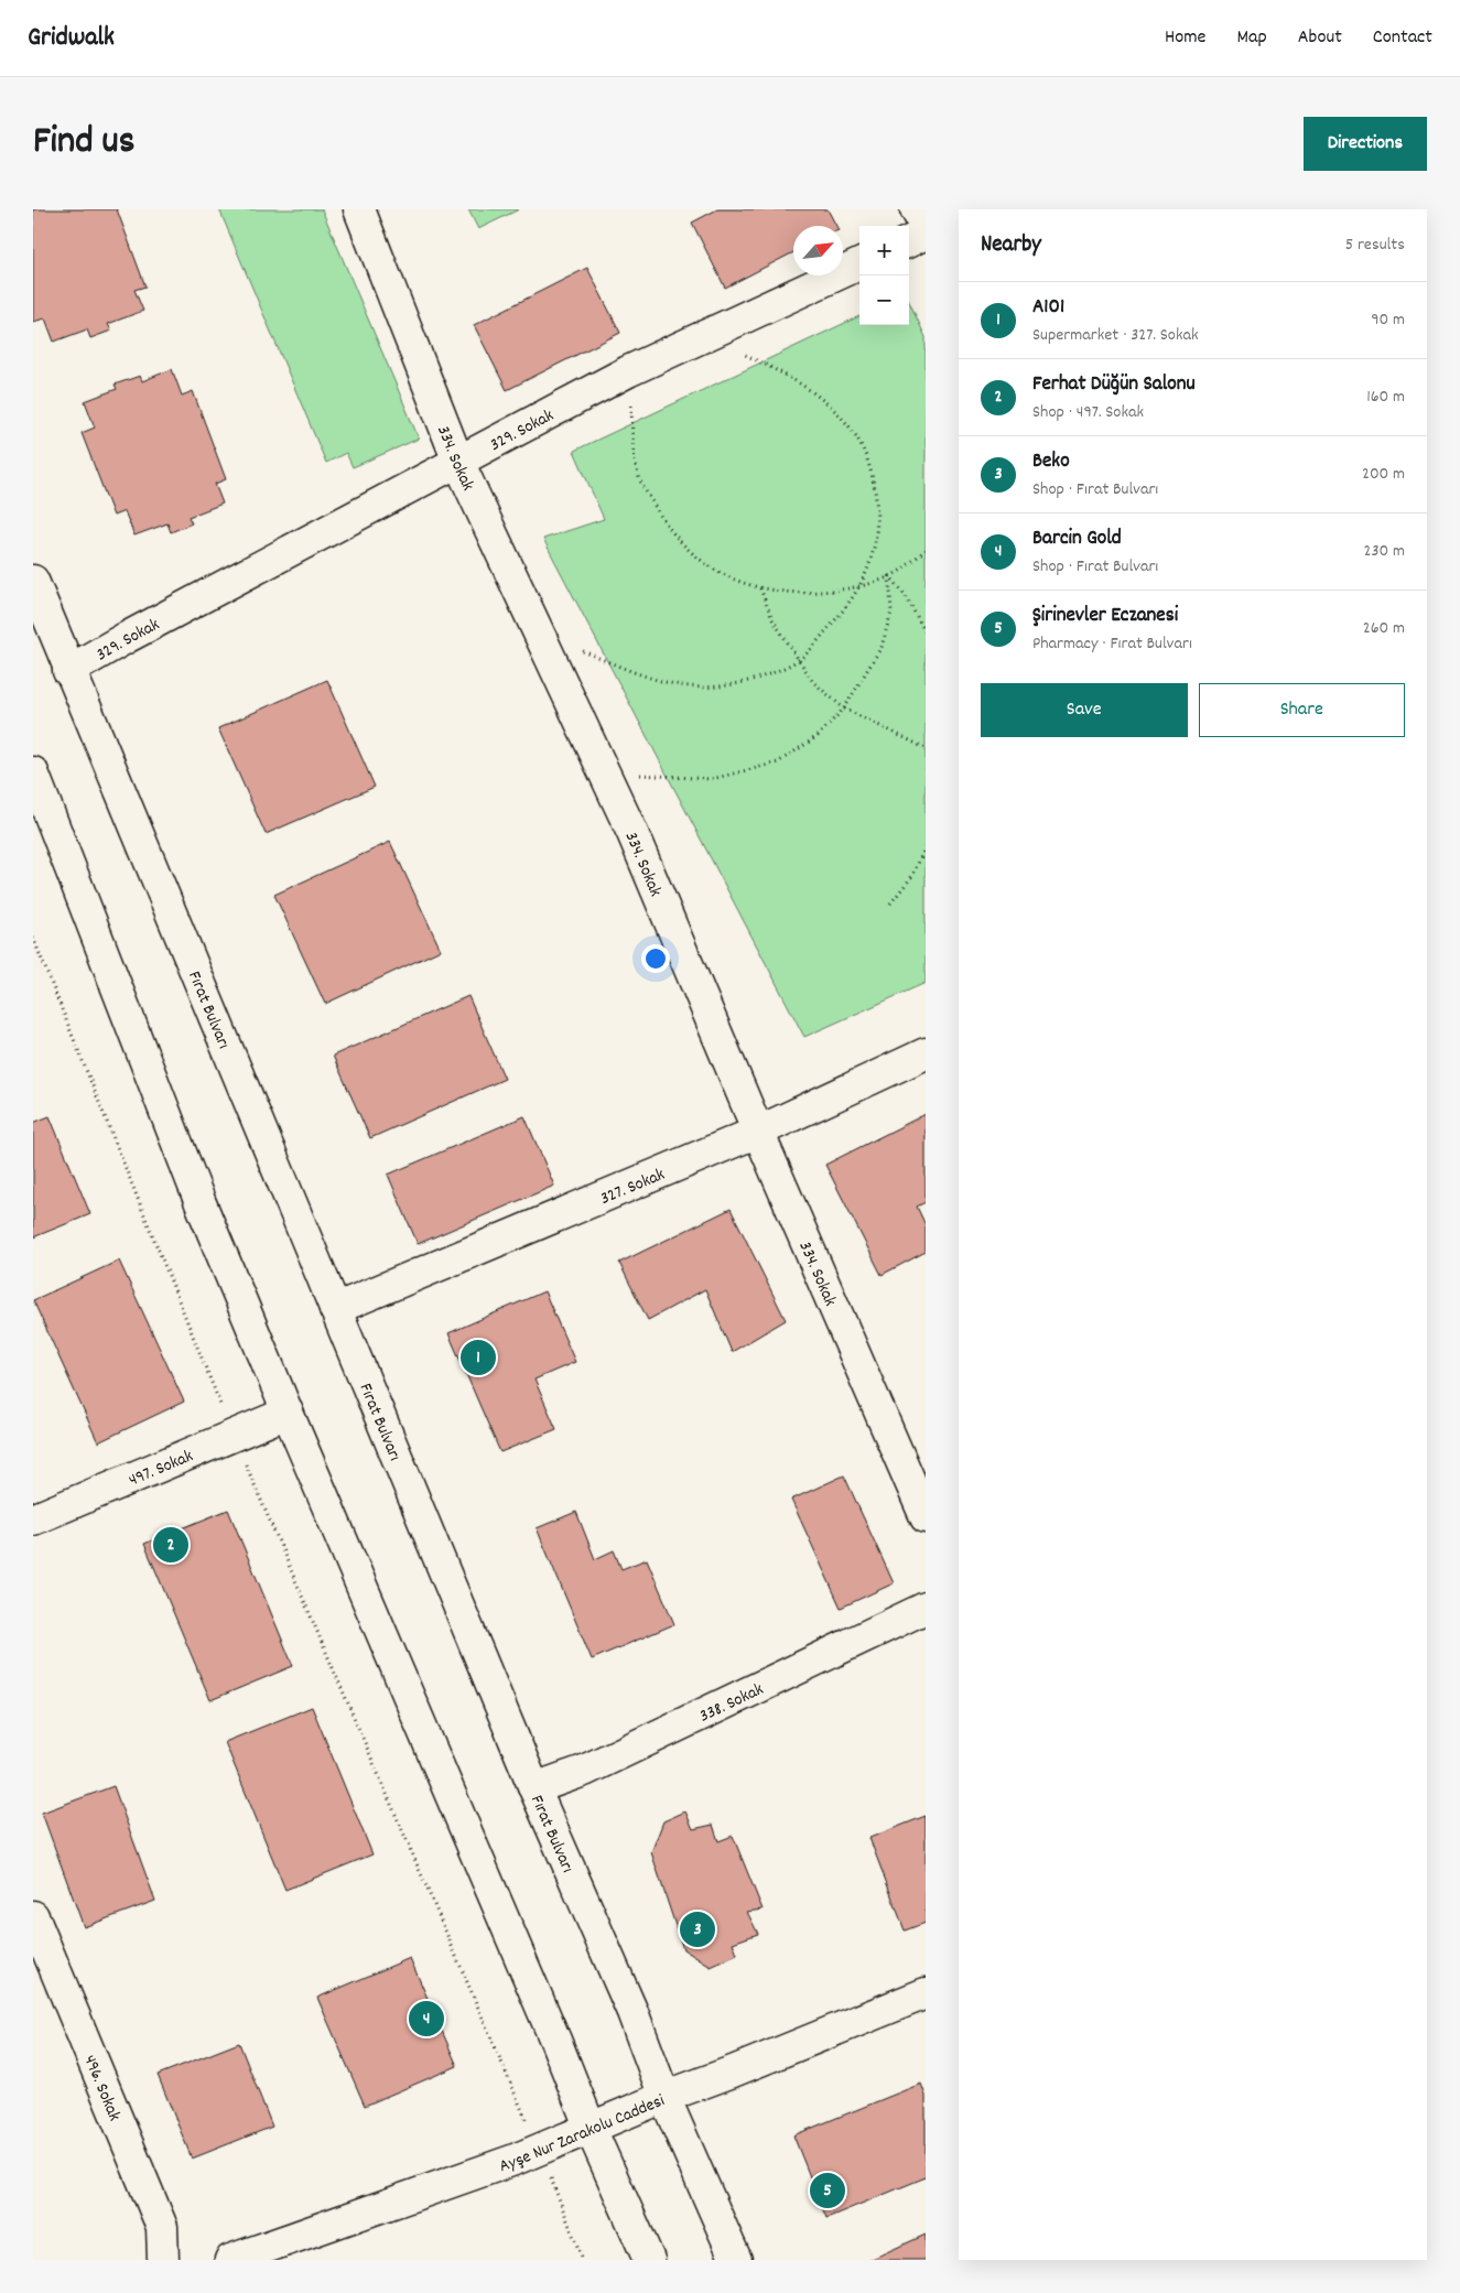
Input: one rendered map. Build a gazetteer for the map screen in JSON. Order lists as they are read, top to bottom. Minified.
{"streets":{"street":["329. Sokak","334. Sokak","Fırat Bulvarı","327. Sokak","497. Sokak","338. Sokak","496. Sokak","Ayşe Nur Zarakolu Caddesi"]},"crossings":[["329. Sokak","334. Sokak"],["329. Sokak","Fırat Bulvarı"],["334. Sokak","327. Sokak"],["Fırat Bulvarı","327. Sokak"],["Fırat Bulvarı","338. Sokak"],["Fırat Bulvarı","Ayşe Nur Zarakolu Caddesi"]],"north":"top right","page":{"header":"Gridwalk","nav":["Home","Map","About","Contact"],"title":"Find us","buttons":["Directions",["Save","Share"]],"heading":["Nearby","5 results"],"map_buttons":["+","−"],"list":[{"mark":"1","name":"A101","note":"Supermarket · 327. Sokak","value":"90 m"},{"mark":"2","name":"Ferhat Düğün Salonu","note":"Shop · 497. Sokak","value":"160 m"},{"mark":"3","name":"Beko","note":"Shop · Fırat Bulvarı","value":"200 m"},{"mark":"4","name":"Barcin Gold","note":"Shop · Fırat Bulvarı","value":"230 m"},{"mark":"5","name":"Şirinevler Eczanesi","note":"Pharmacy · Fırat Bulvarı","value":"260 m"}],"pins":["1","2","3","4","5"]}}
